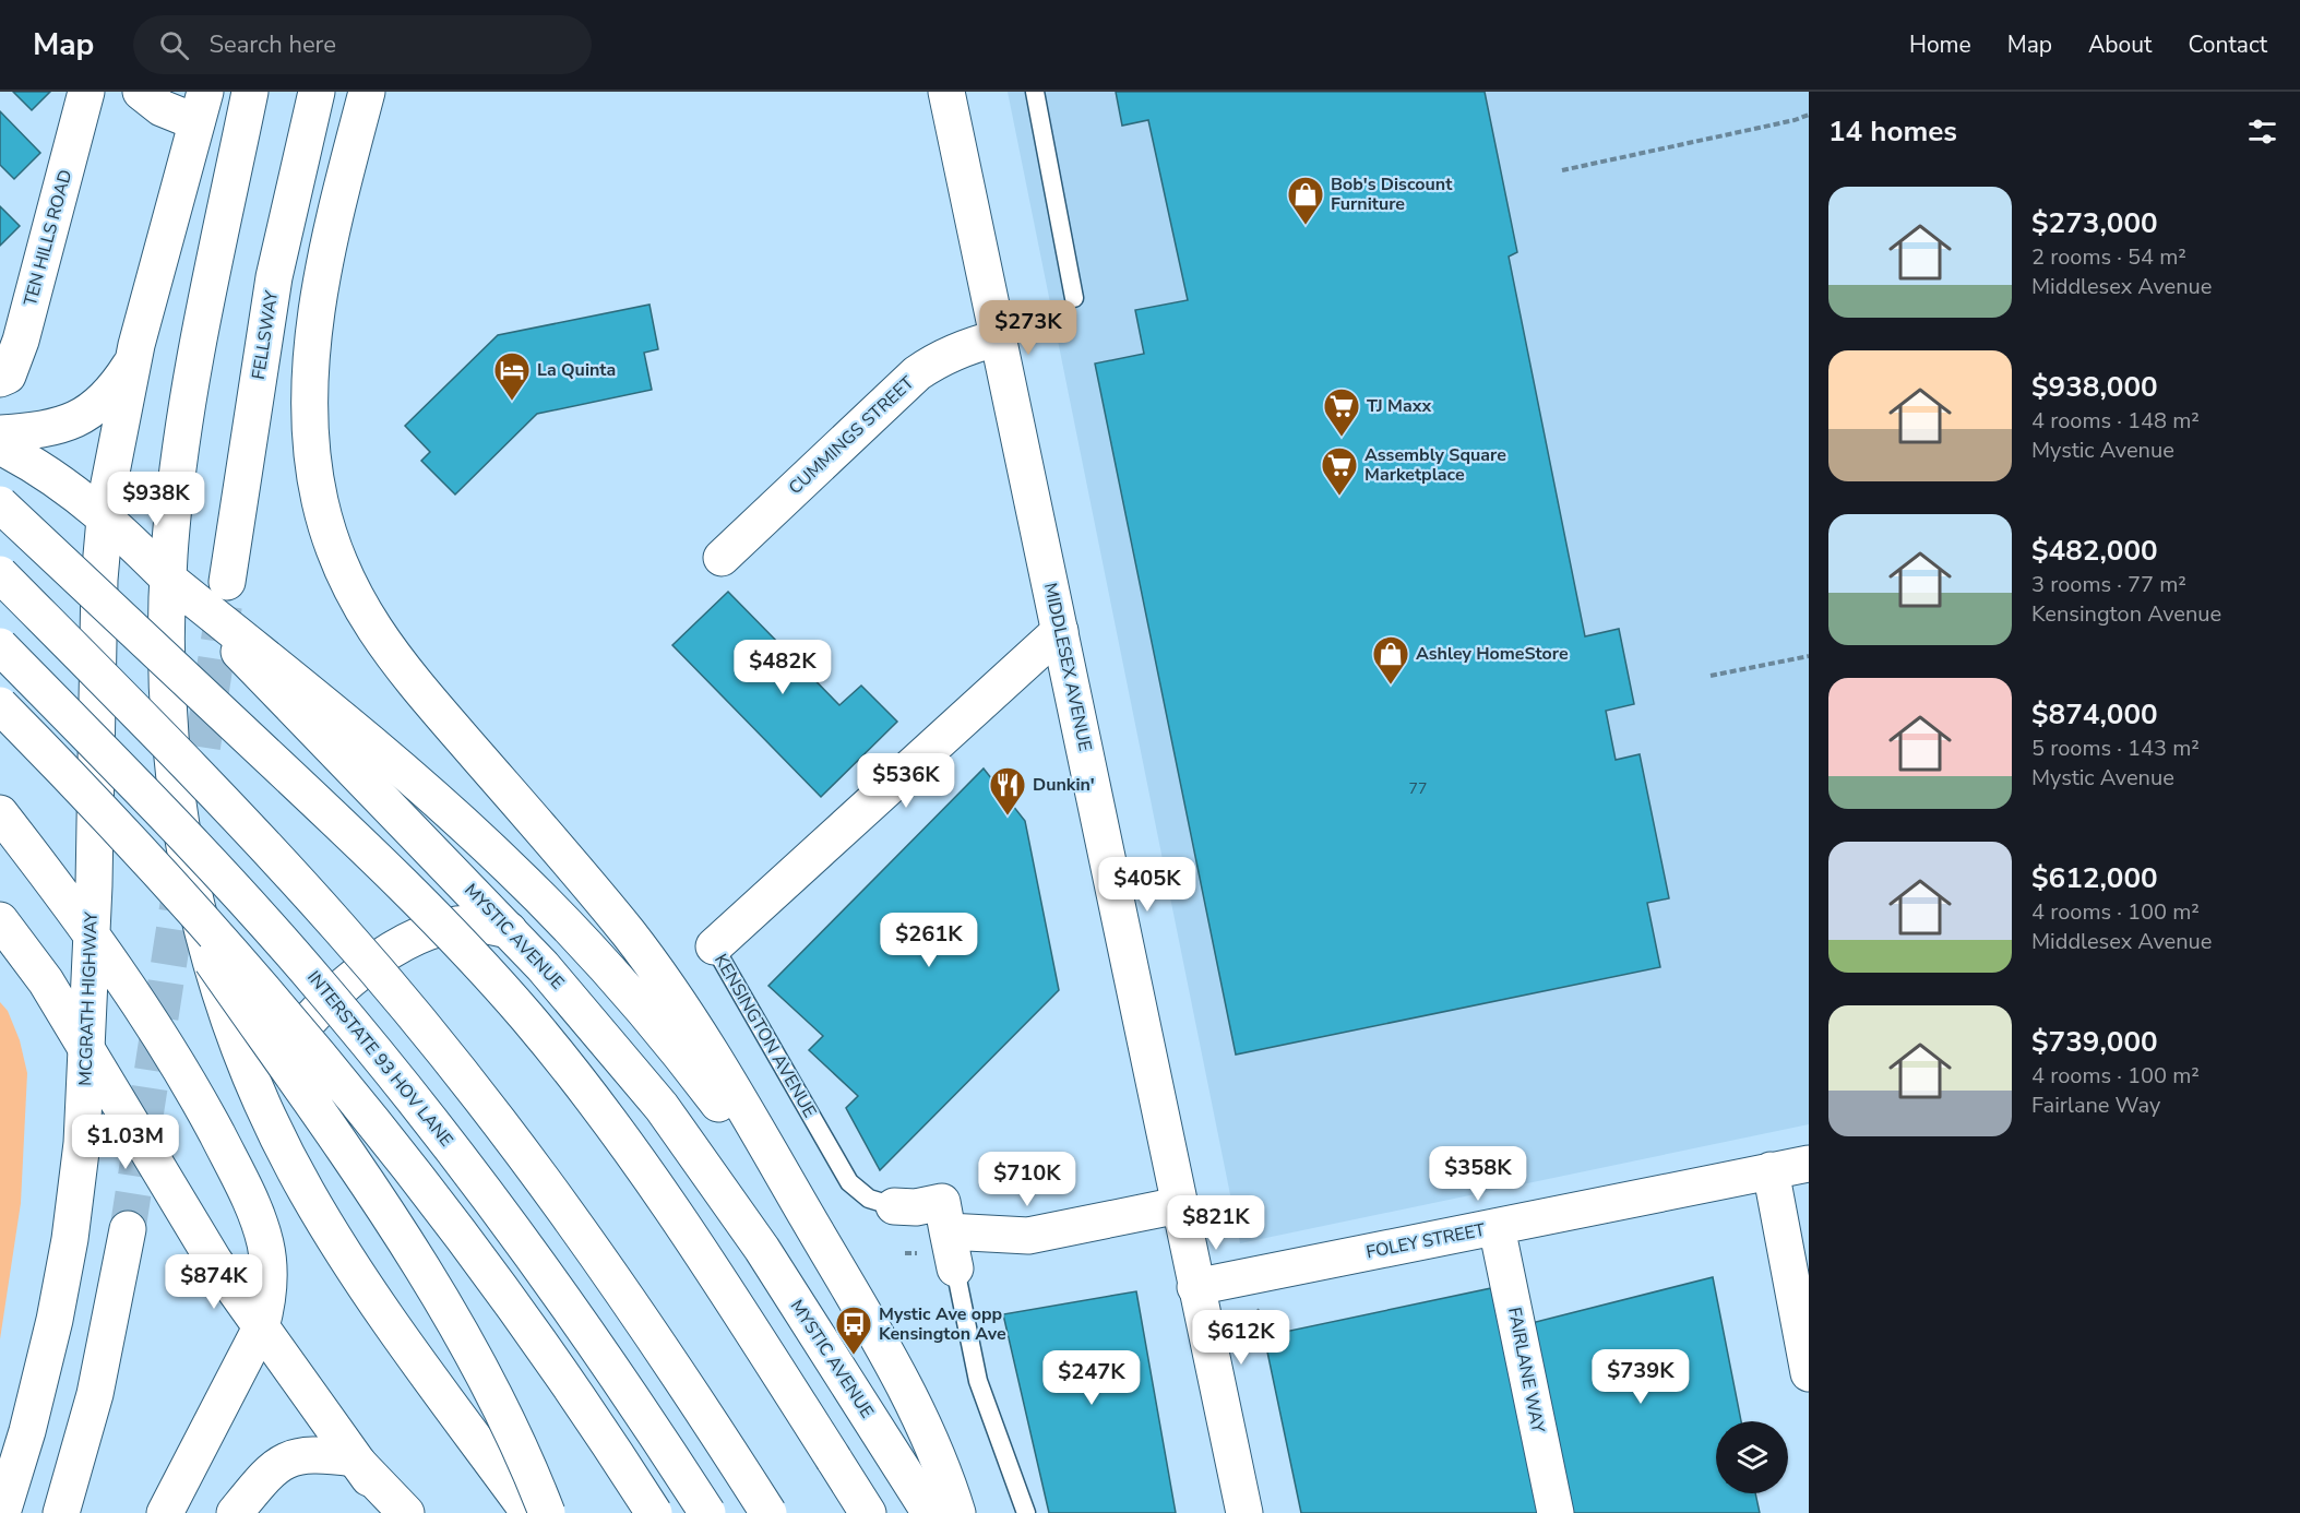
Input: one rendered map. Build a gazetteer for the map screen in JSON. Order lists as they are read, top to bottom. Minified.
{"streets":{"main road":["TEN HILLS ROAD","FELLSWAY","CUMMINGS STREET","MIDDLESEX AVENUE","MYSTIC AVENUE","MCGRATH HIGHWAY","KENSINGTON AVENUE","INTERSTATE 93 HOV LANE","FOLEY STREET","FAIRLANE WAY"]},"crossings":[["CUMMINGS STREET","MIDDLESEX AVENUE"],["MIDDLESEX AVENUE","KENSINGTON AVENUE"],["MIDDLESEX AVENUE","FOLEY STREET"],["MYSTIC AVENUE","MCGRATH HIGHWAY"],["FOLEY STREET","FAIRLANE WAY"]],"places":{"shop":["Bob's Discount Furniture","Ashley HomeStore"],"hotel":["La Quinta"],"supermarket":["TJ Maxx","Assembly Square Marketplace"],"restaurant":["Dunkin'"],"bus stop":["Mystic Ave opp Kensington Ave"]},"house_numbers":["77"],"page":{"header":"Map","search":"Search here","nav":["Home","Map","About","Contact"],"heading":"14 homes","list":[{"name":"$273,000","note":"2 rooms · 54 m² · Middlesex Avenue"},{"name":"$938,000","note":"4 rooms · 148 m² · Mystic Avenue"},{"name":"$482,000","note":"3 rooms · 77 m² · Kensington Avenue"},{"name":"$874,000","note":"5 rooms · 143 m² · Mystic Avenue"},{"name":"$612,000","note":"4 rooms · 100 m² · Middlesex Avenue"},{"name":"$739,000","note":"4 rooms · 100 m² · Fairlane Way"}],"price":["$273K","$938K","$482K","$536K","$405K","$261K","$1.03M","$358K","$710K","$821K","$874K","$612K","$739K","$247K"]}}
